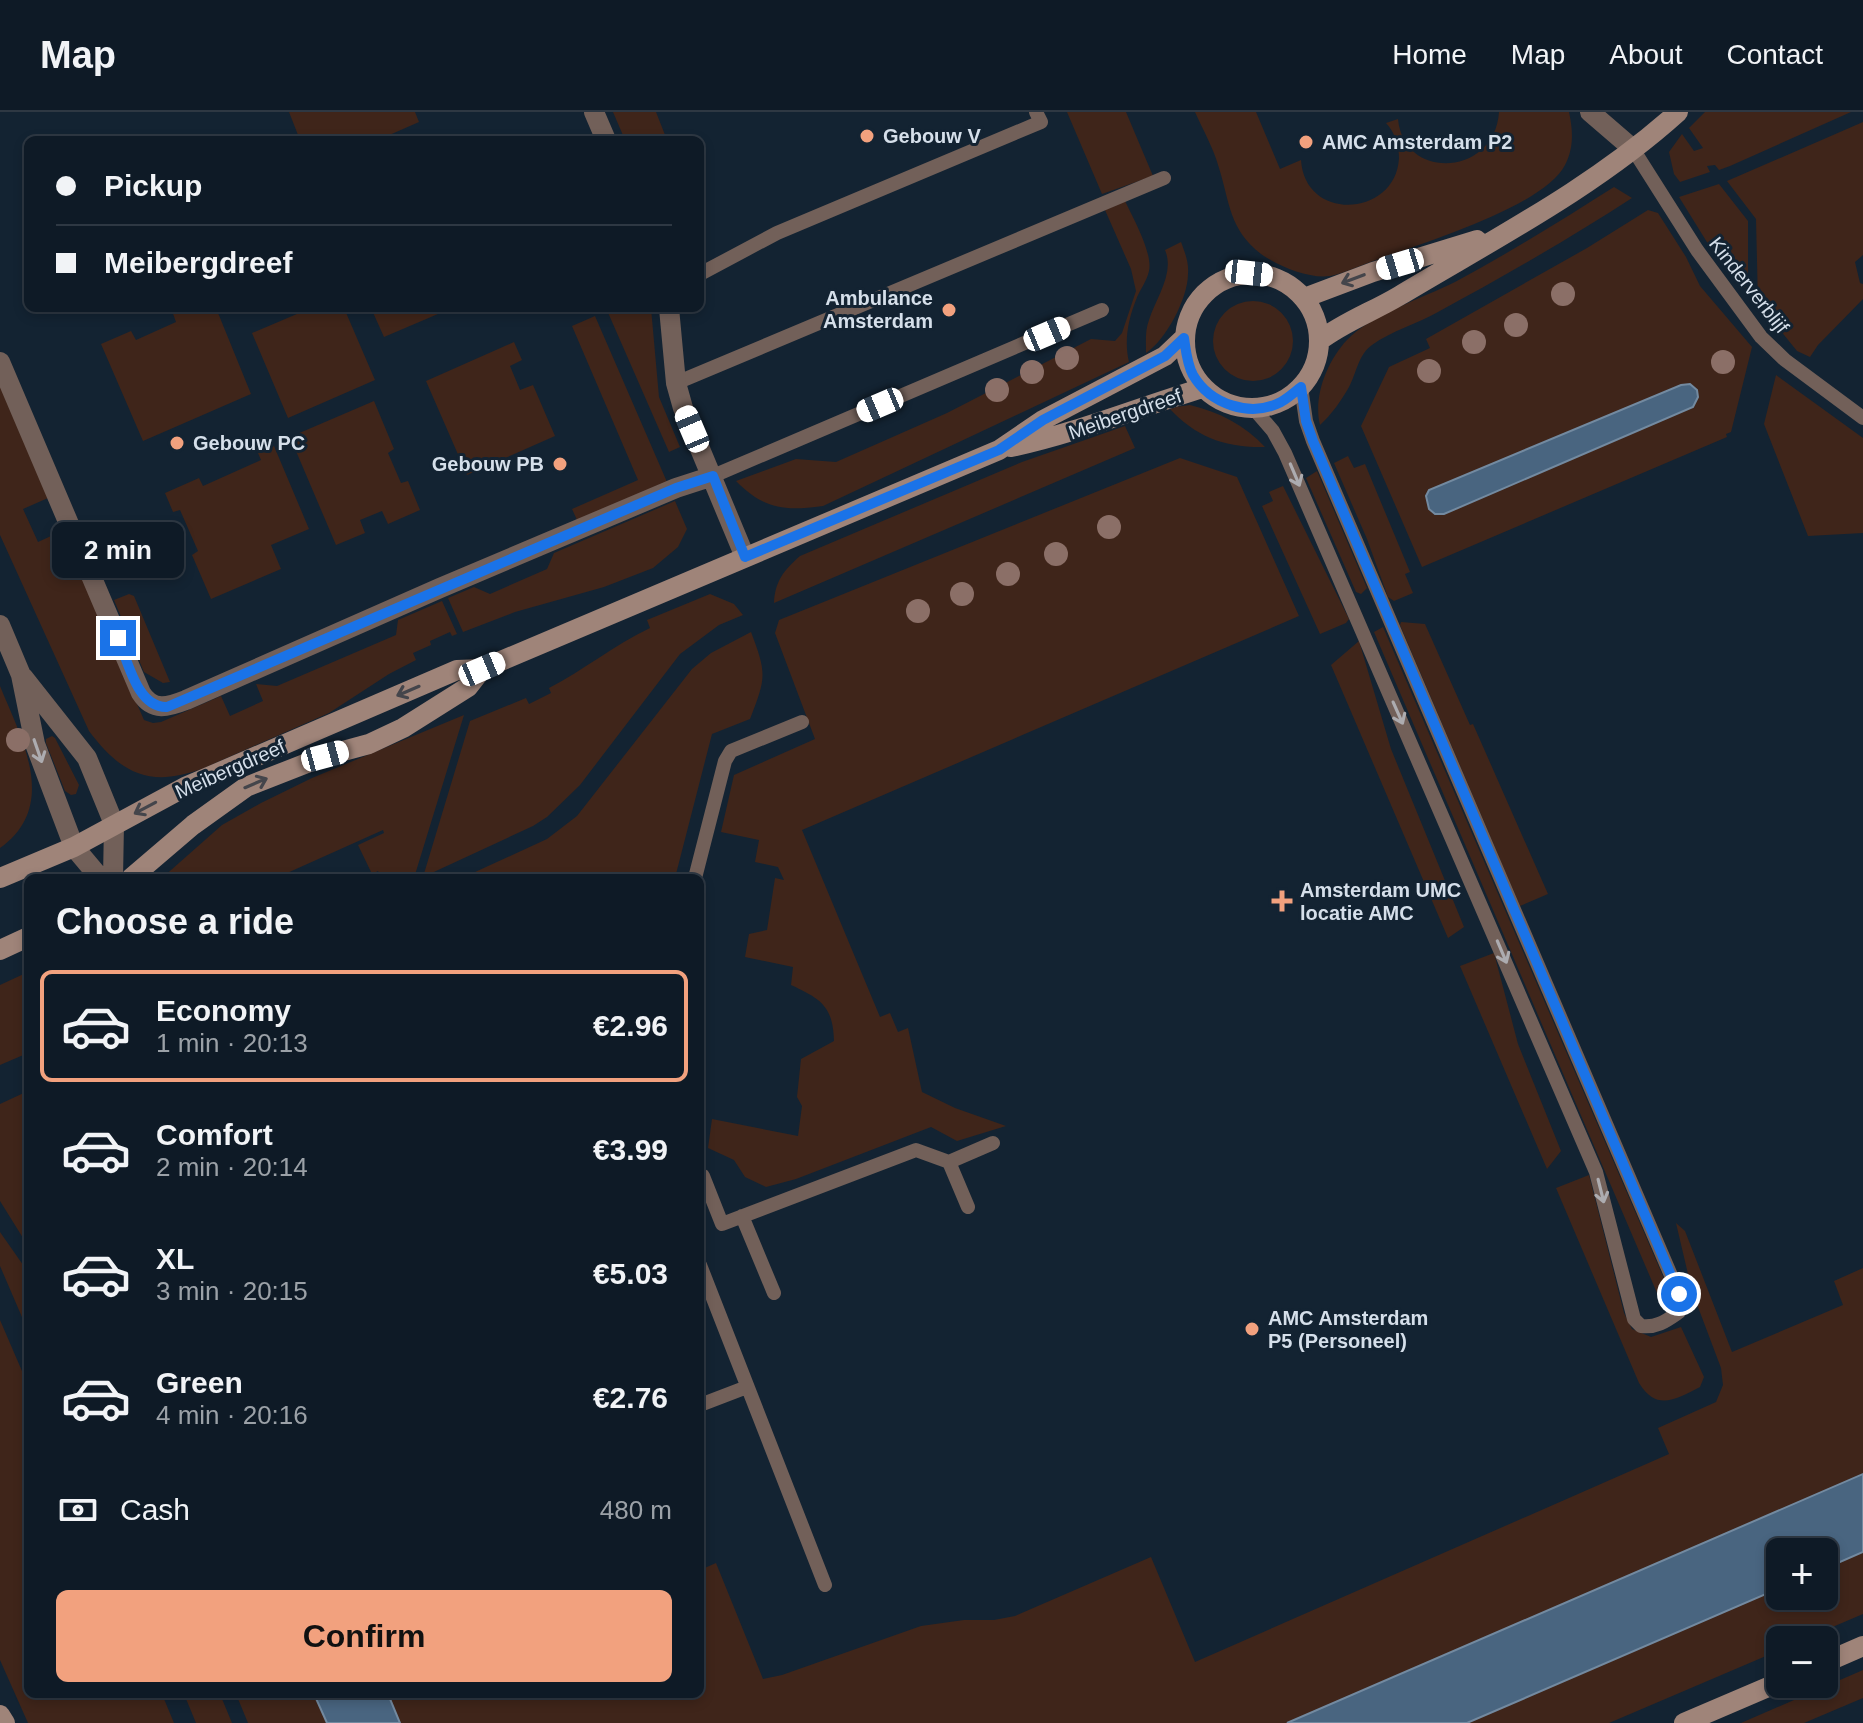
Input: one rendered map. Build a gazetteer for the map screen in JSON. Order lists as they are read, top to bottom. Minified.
{"streets":{"street":["Meibergdreef"],"lane":["Kinderverblijf"]},"places":{"other":["Gebouw V","AMC Amsterdam P2","Ambulance Amsterdam","Gebouw PC","Gebouw PB","AMC Amsterdam P5 (Personeel)"],"health":["Amsterdam UMC locatie AMC"]},"page":{"header":"Map","nav":["Home","Map","About","Contact"],"banner":["Pickup","Meibergdreef"],"bubble":"2 min","heading":"Choose a ride","list":[{"name":"Economy","note":"1 min · 20:13","value":"€2.96"},{"name":"Comfort","note":"2 min · 20:14","value":"€3.99"},{"name":"XL","note":"3 min · 20:15","value":"€5.03"},{"name":"Green","note":"4 min · 20:16","value":"€2.76"}],"pay":["Cash","480 m"],"map_buttons":["+","−"],"buttons":"Confirm"}}
